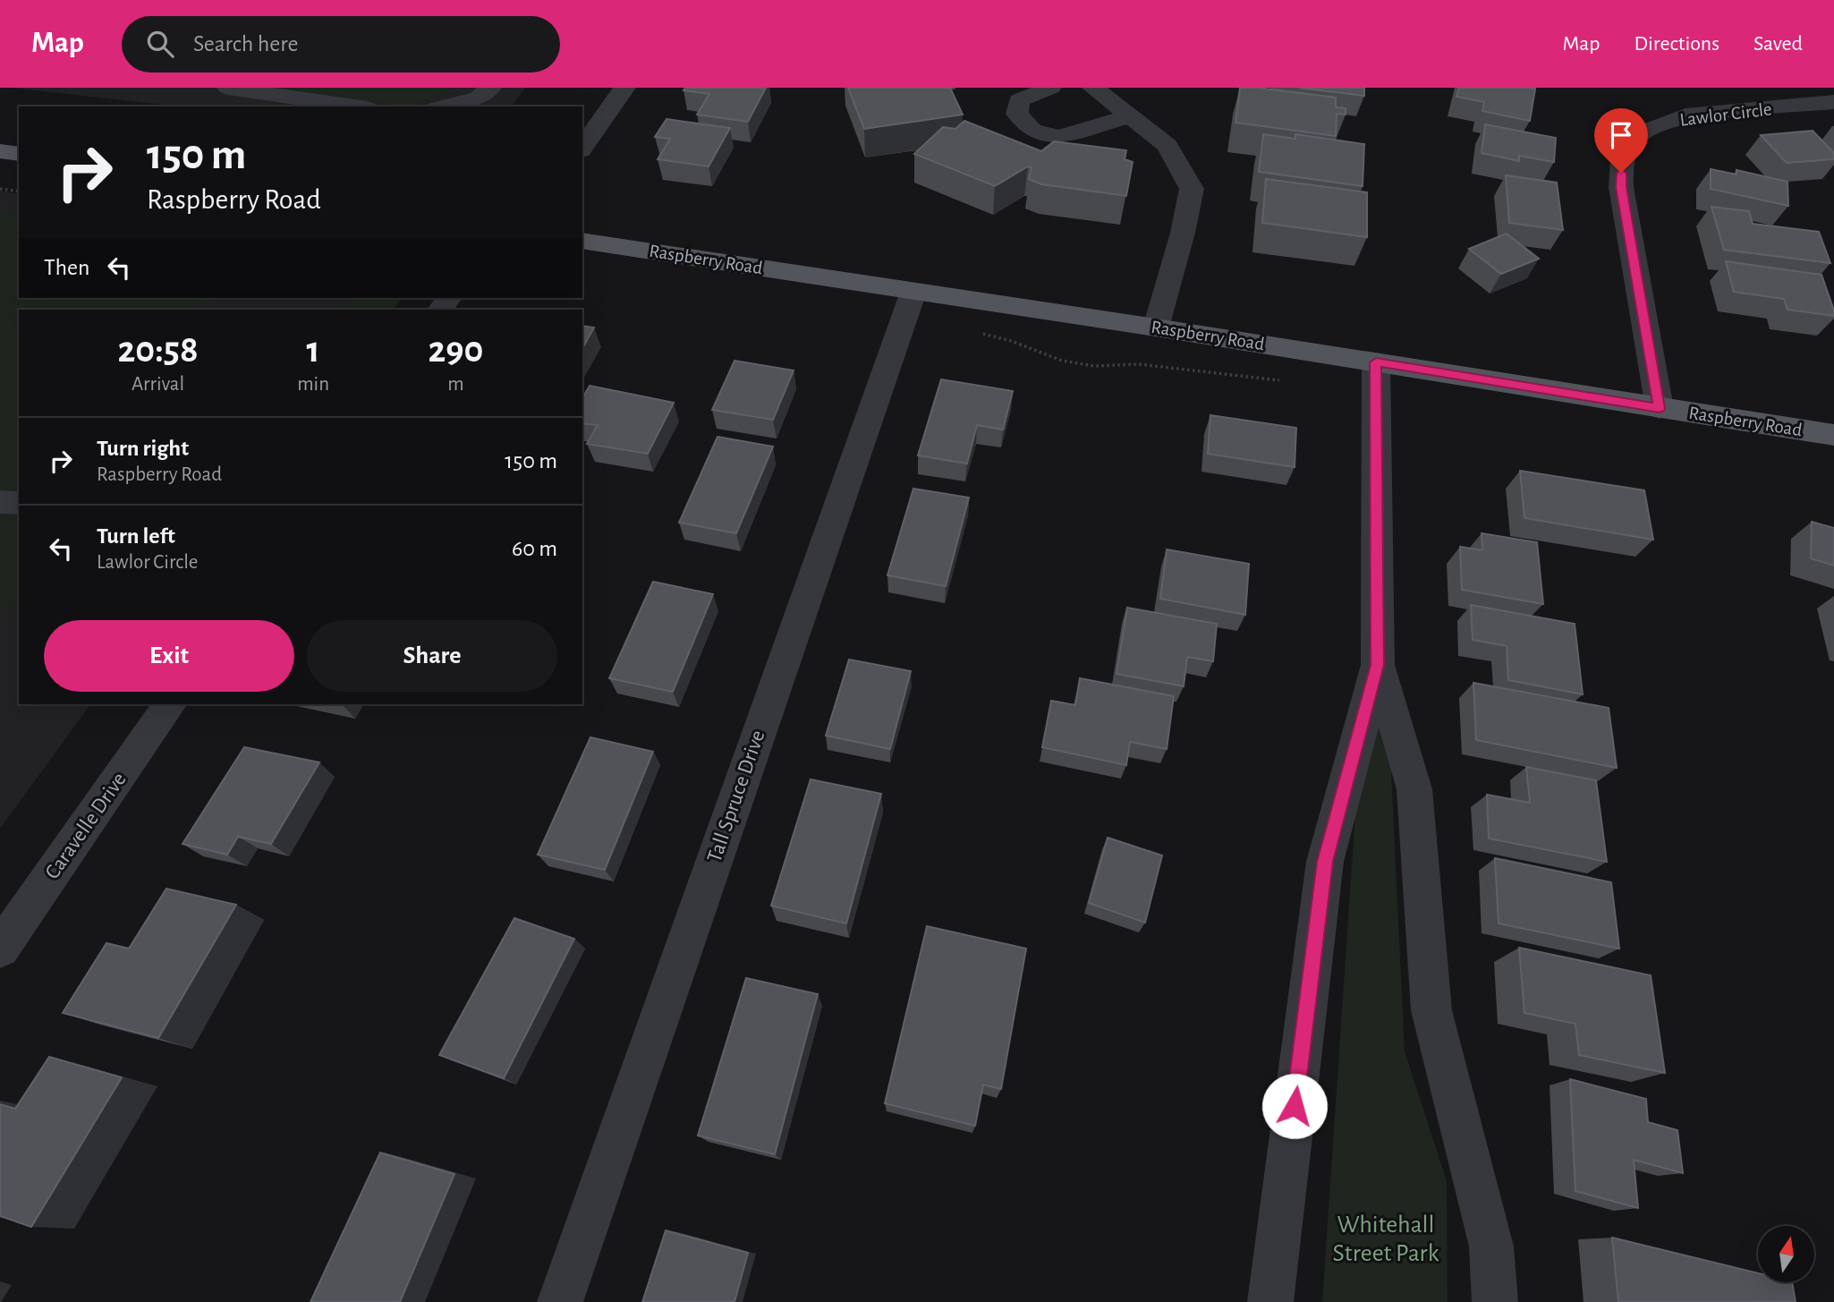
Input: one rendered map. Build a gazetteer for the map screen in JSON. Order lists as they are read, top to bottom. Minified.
{"streets":{"main road":["Raspberry Road"],"street":["Lawlor Circle","Tall Spruce Drive","Caravelle Drive"]},"crossings":[["Lawlor Circle","Raspberry Road"],["Raspberry Road","Tall Spruce Drive"]],"parks":["Whitehall Street Park"],"north":"top","page":{"header":"Map","search":"Search here","nav":["Map","Directions","Saved"],"turn":["150 m","Raspberry Road"],"then":"Then","eta":["20:58","Arrival","1","min","290","m"],"list":[{"name":"Turn right","note":"Raspberry Road","value":"150 m"},{"name":"Turn left","note":"Lawlor Circle","value":"60 m"}],"buttons":["Exit","Share"]}}
